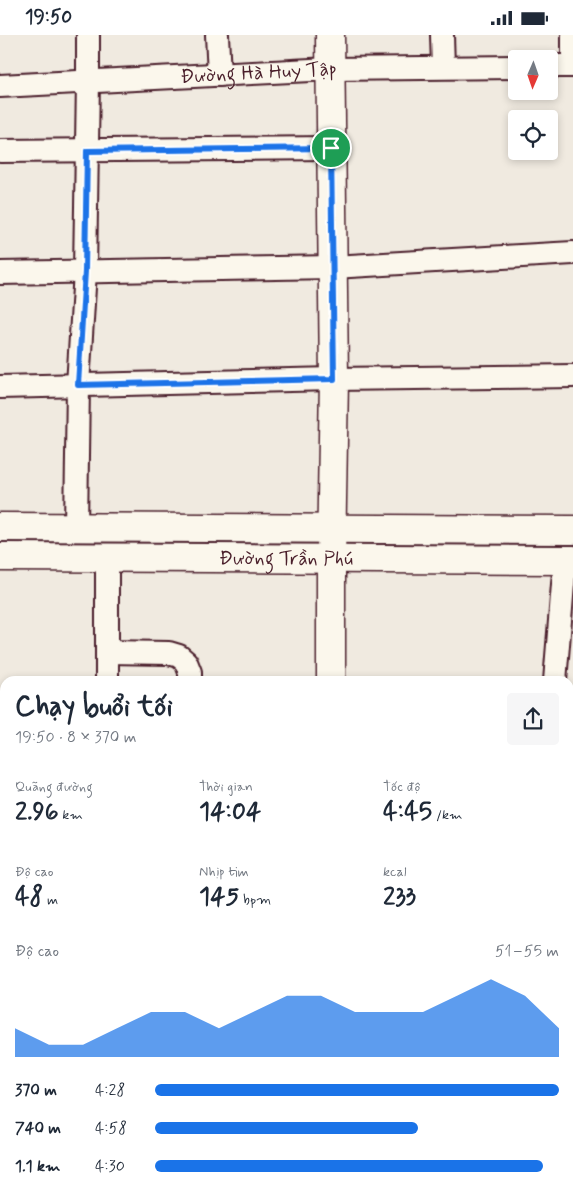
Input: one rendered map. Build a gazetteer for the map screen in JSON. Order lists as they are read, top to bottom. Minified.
{"streets":{"main road":["Đường Trần Phú"],"street":["Đường Hà Huy Tập"]},"north":"bottom","page":{"status":"19:50","heading":["Chạy buổi tối","19:50 · 8 × 370 m"],"stats":[["Quãng đường","2.96 km"],["Thời gian","14:04"],["Tốc độ","4:45 /km"],["Độ cao","48 m"],["Nhịp tim","145 bpm"],["kcal","233"]],"chart":["Độ cao","51–55 m"],"list":[{"name":"370 m","note":"4:28"},{"name":"740 m","note":"4:58"},{"name":"1.1 km","note":"4:30"}]}}
